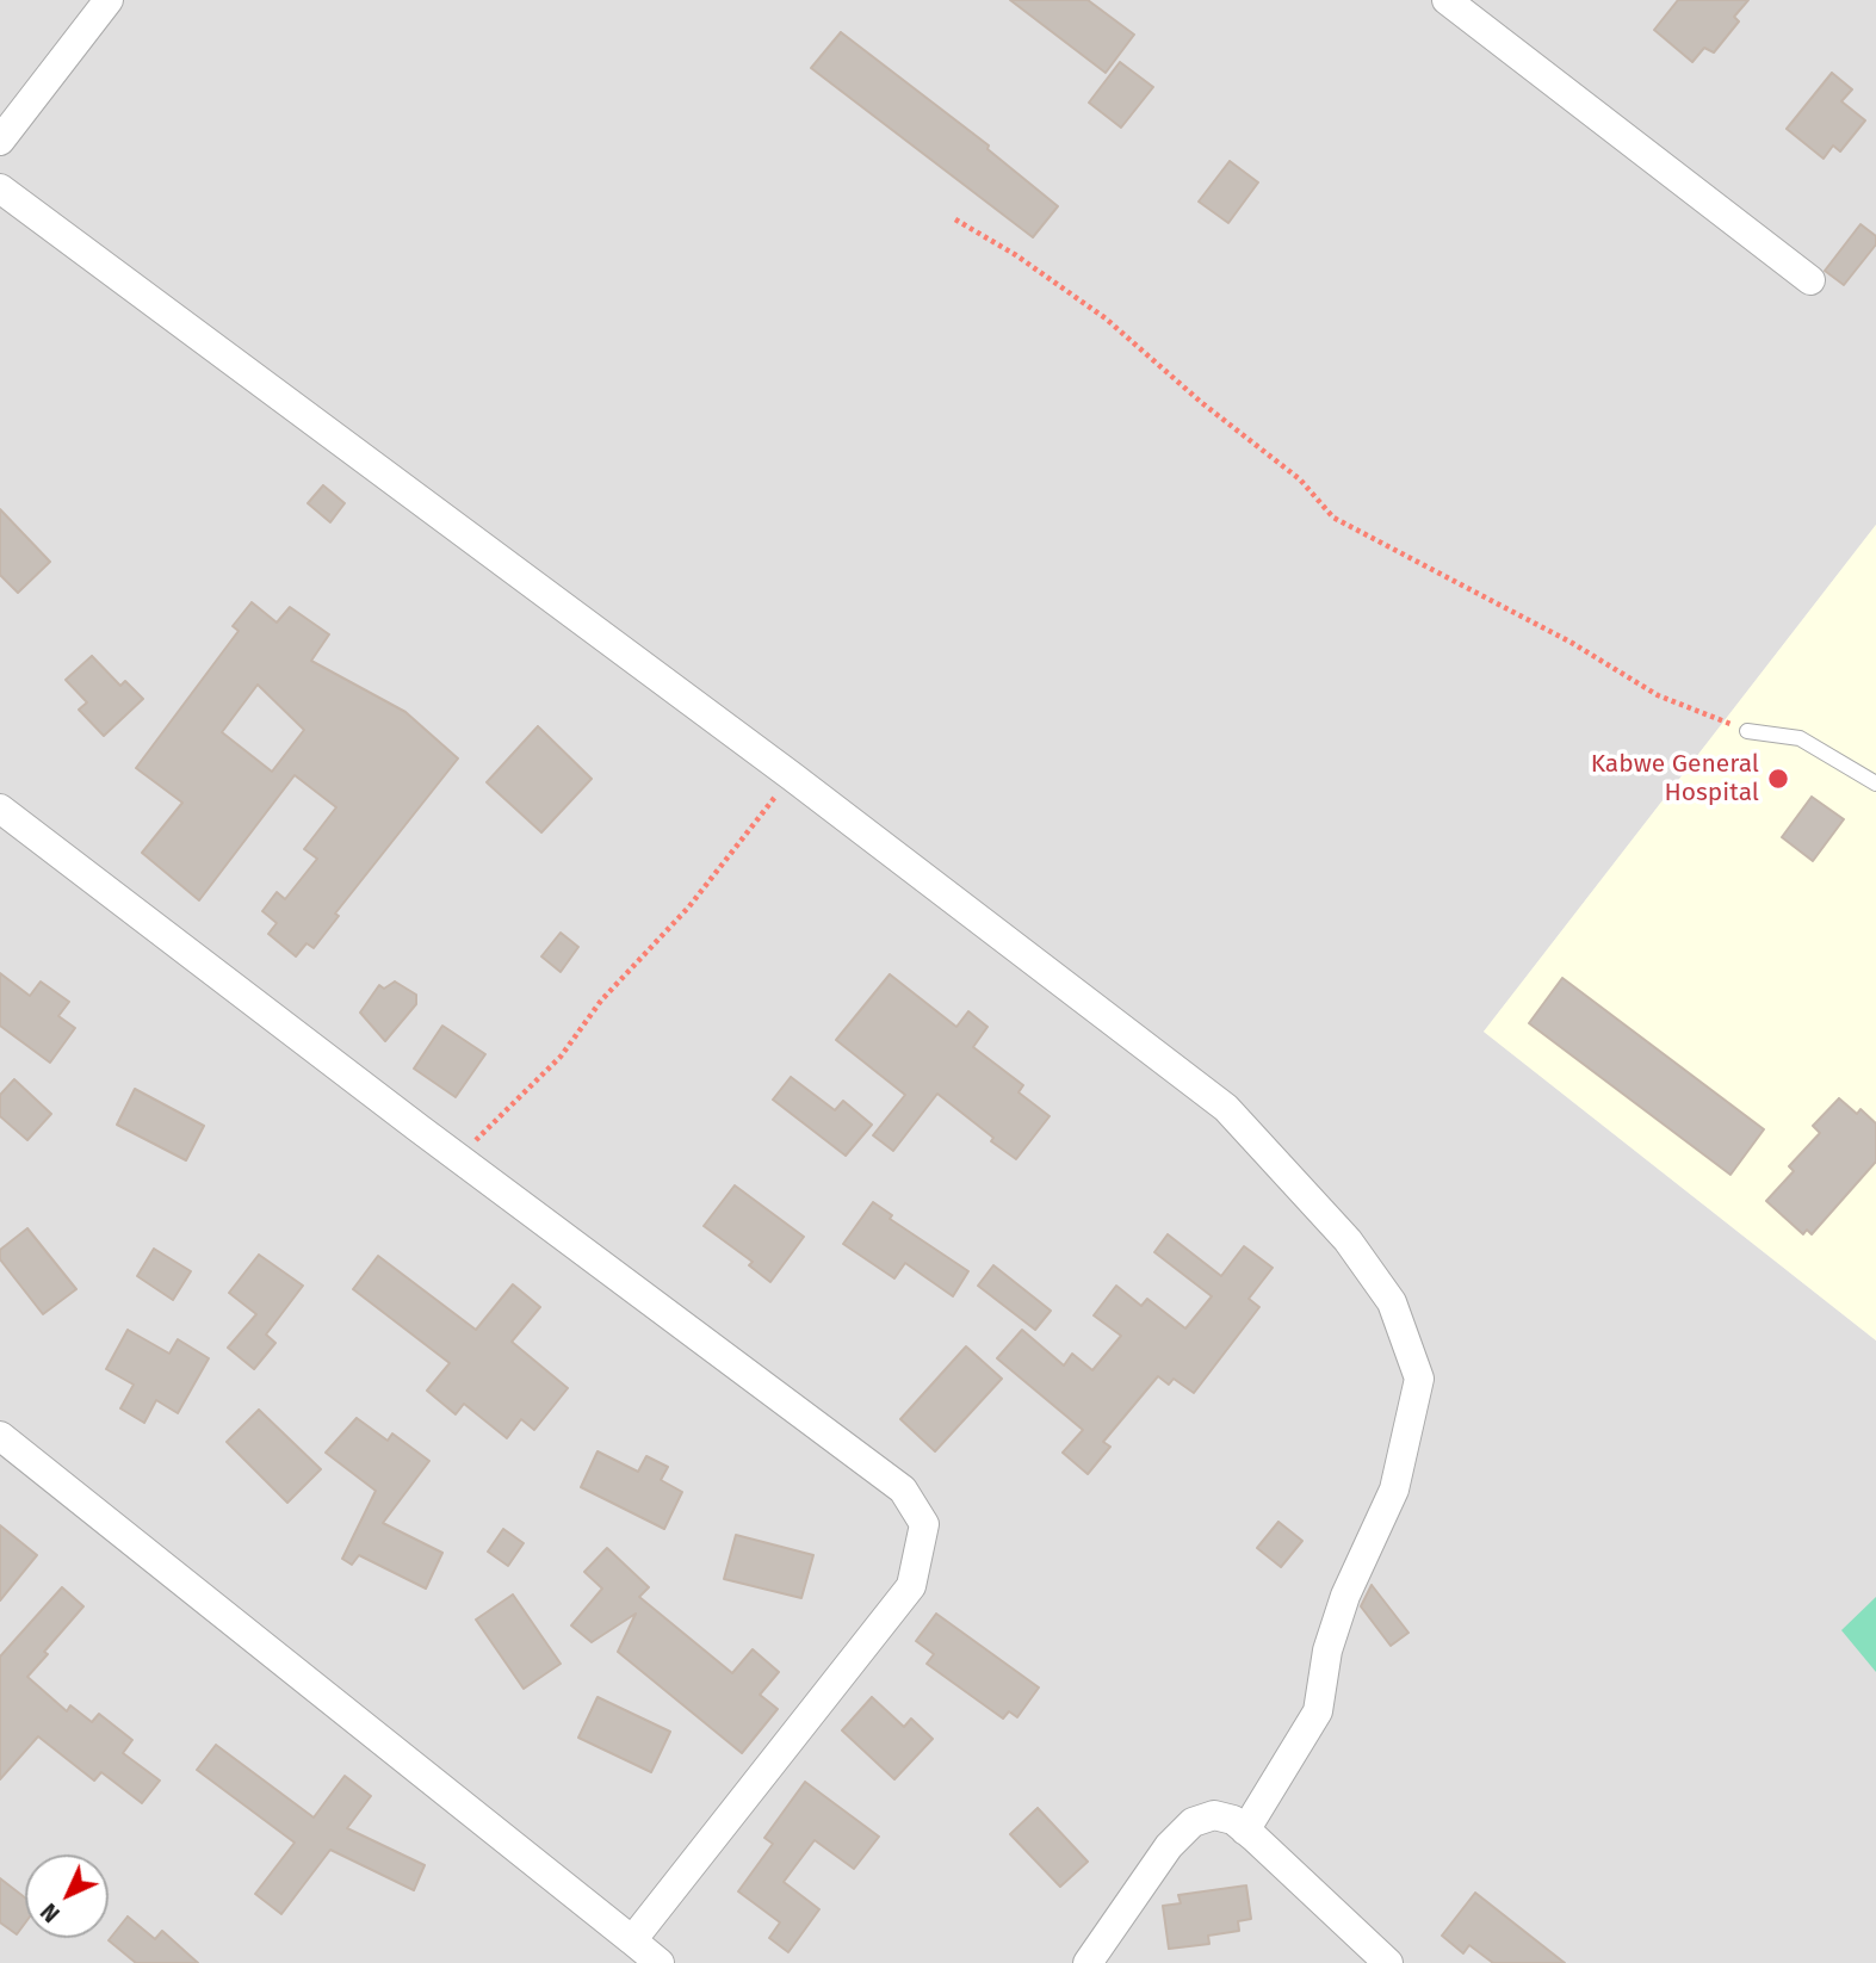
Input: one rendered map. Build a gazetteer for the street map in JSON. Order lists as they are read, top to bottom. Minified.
{"places":["Kabwe General Hospital"],"north":"bottom left"}
